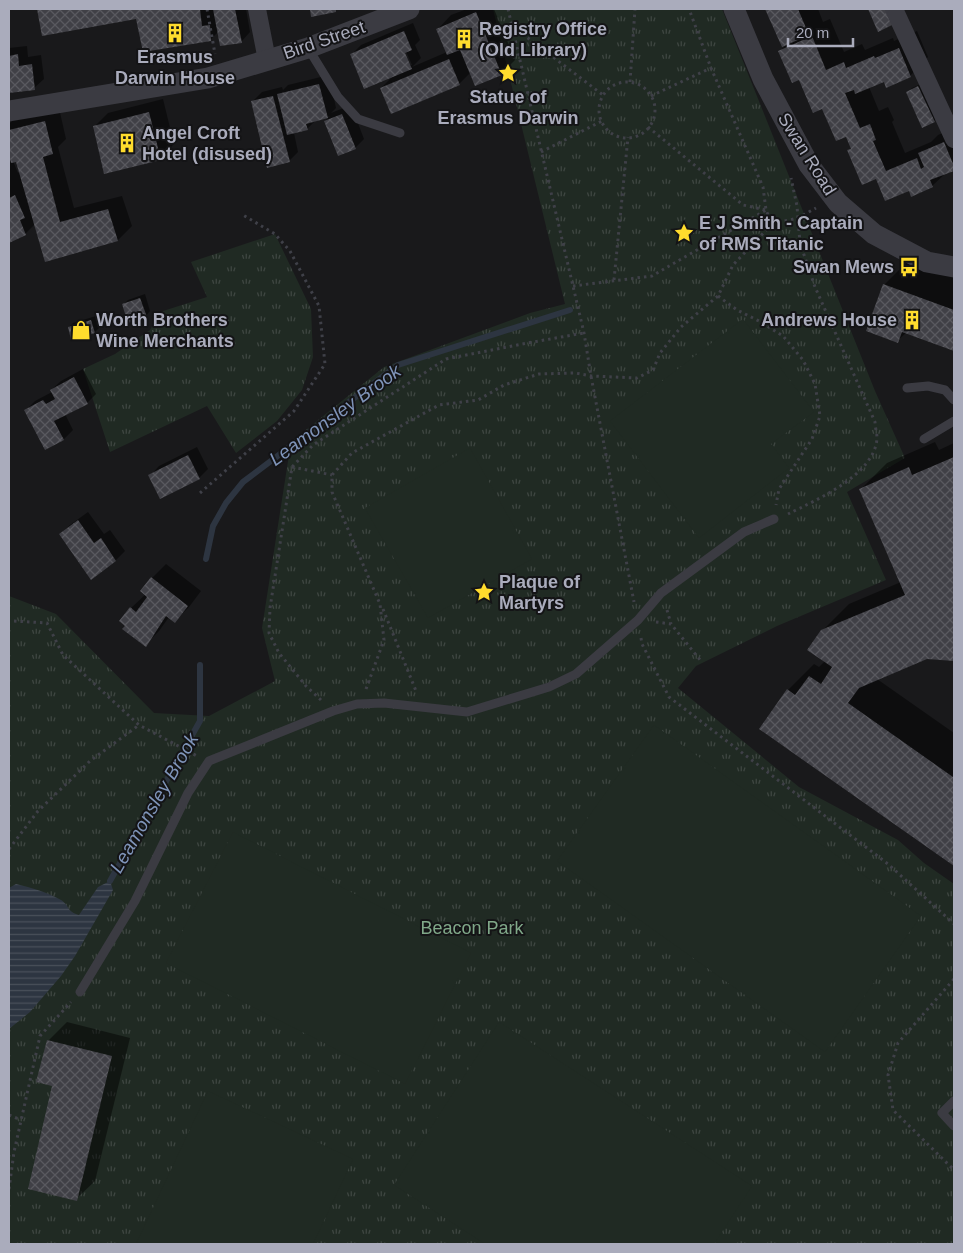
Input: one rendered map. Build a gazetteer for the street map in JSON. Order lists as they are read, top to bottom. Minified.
{"streets":{"street":["Bird Street","Swan Road"]},"water":["Leamonsley Brook"],"parks":["Beacon Park"],"places":{"building":["Erasmus Darwin House","Registry Office (Old Library)","Angel Croft Hotel (disused)","Andrews House"],"place":["Statue of Erasmus Darwin","E J Smith - Captain of RMS Titanic","Plaque of Martyrs"],"bus stop":["Swan Mews"],"shop":["Worth Brothers Wine Merchants"]},"scale_bar":"20 m"}
